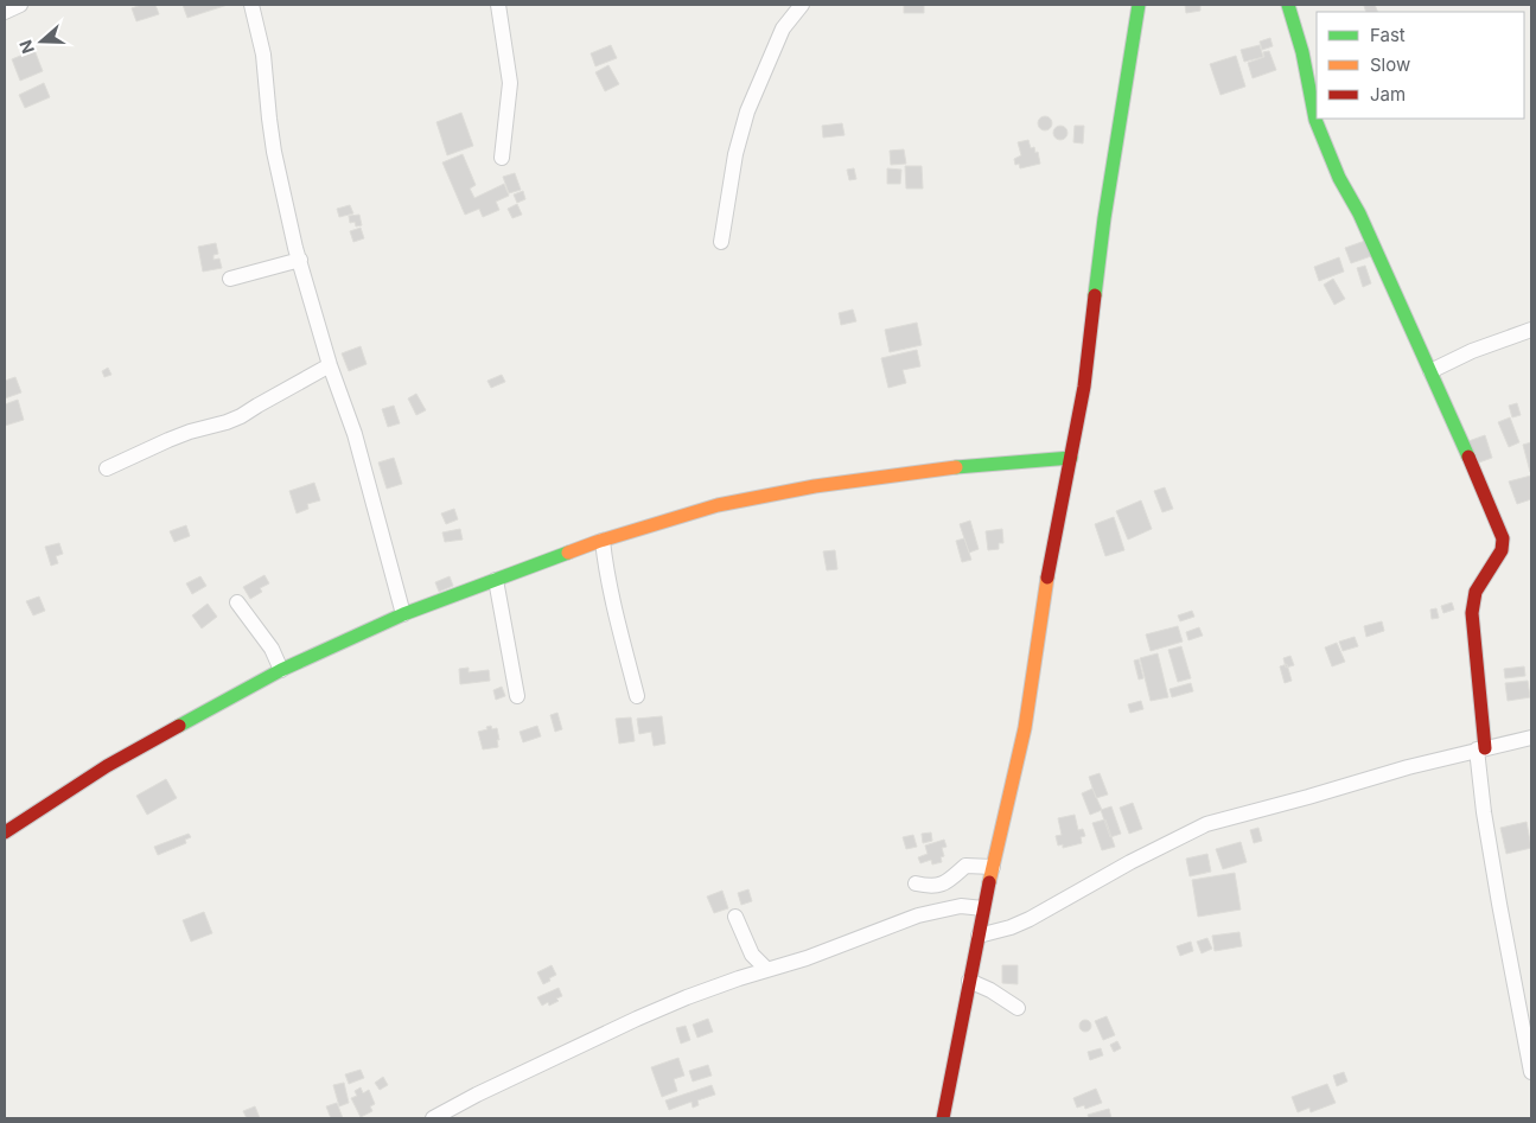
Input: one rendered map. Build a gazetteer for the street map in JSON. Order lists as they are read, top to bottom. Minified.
{"legend":["Fast","Slow","Jam"],"north":"left"}
